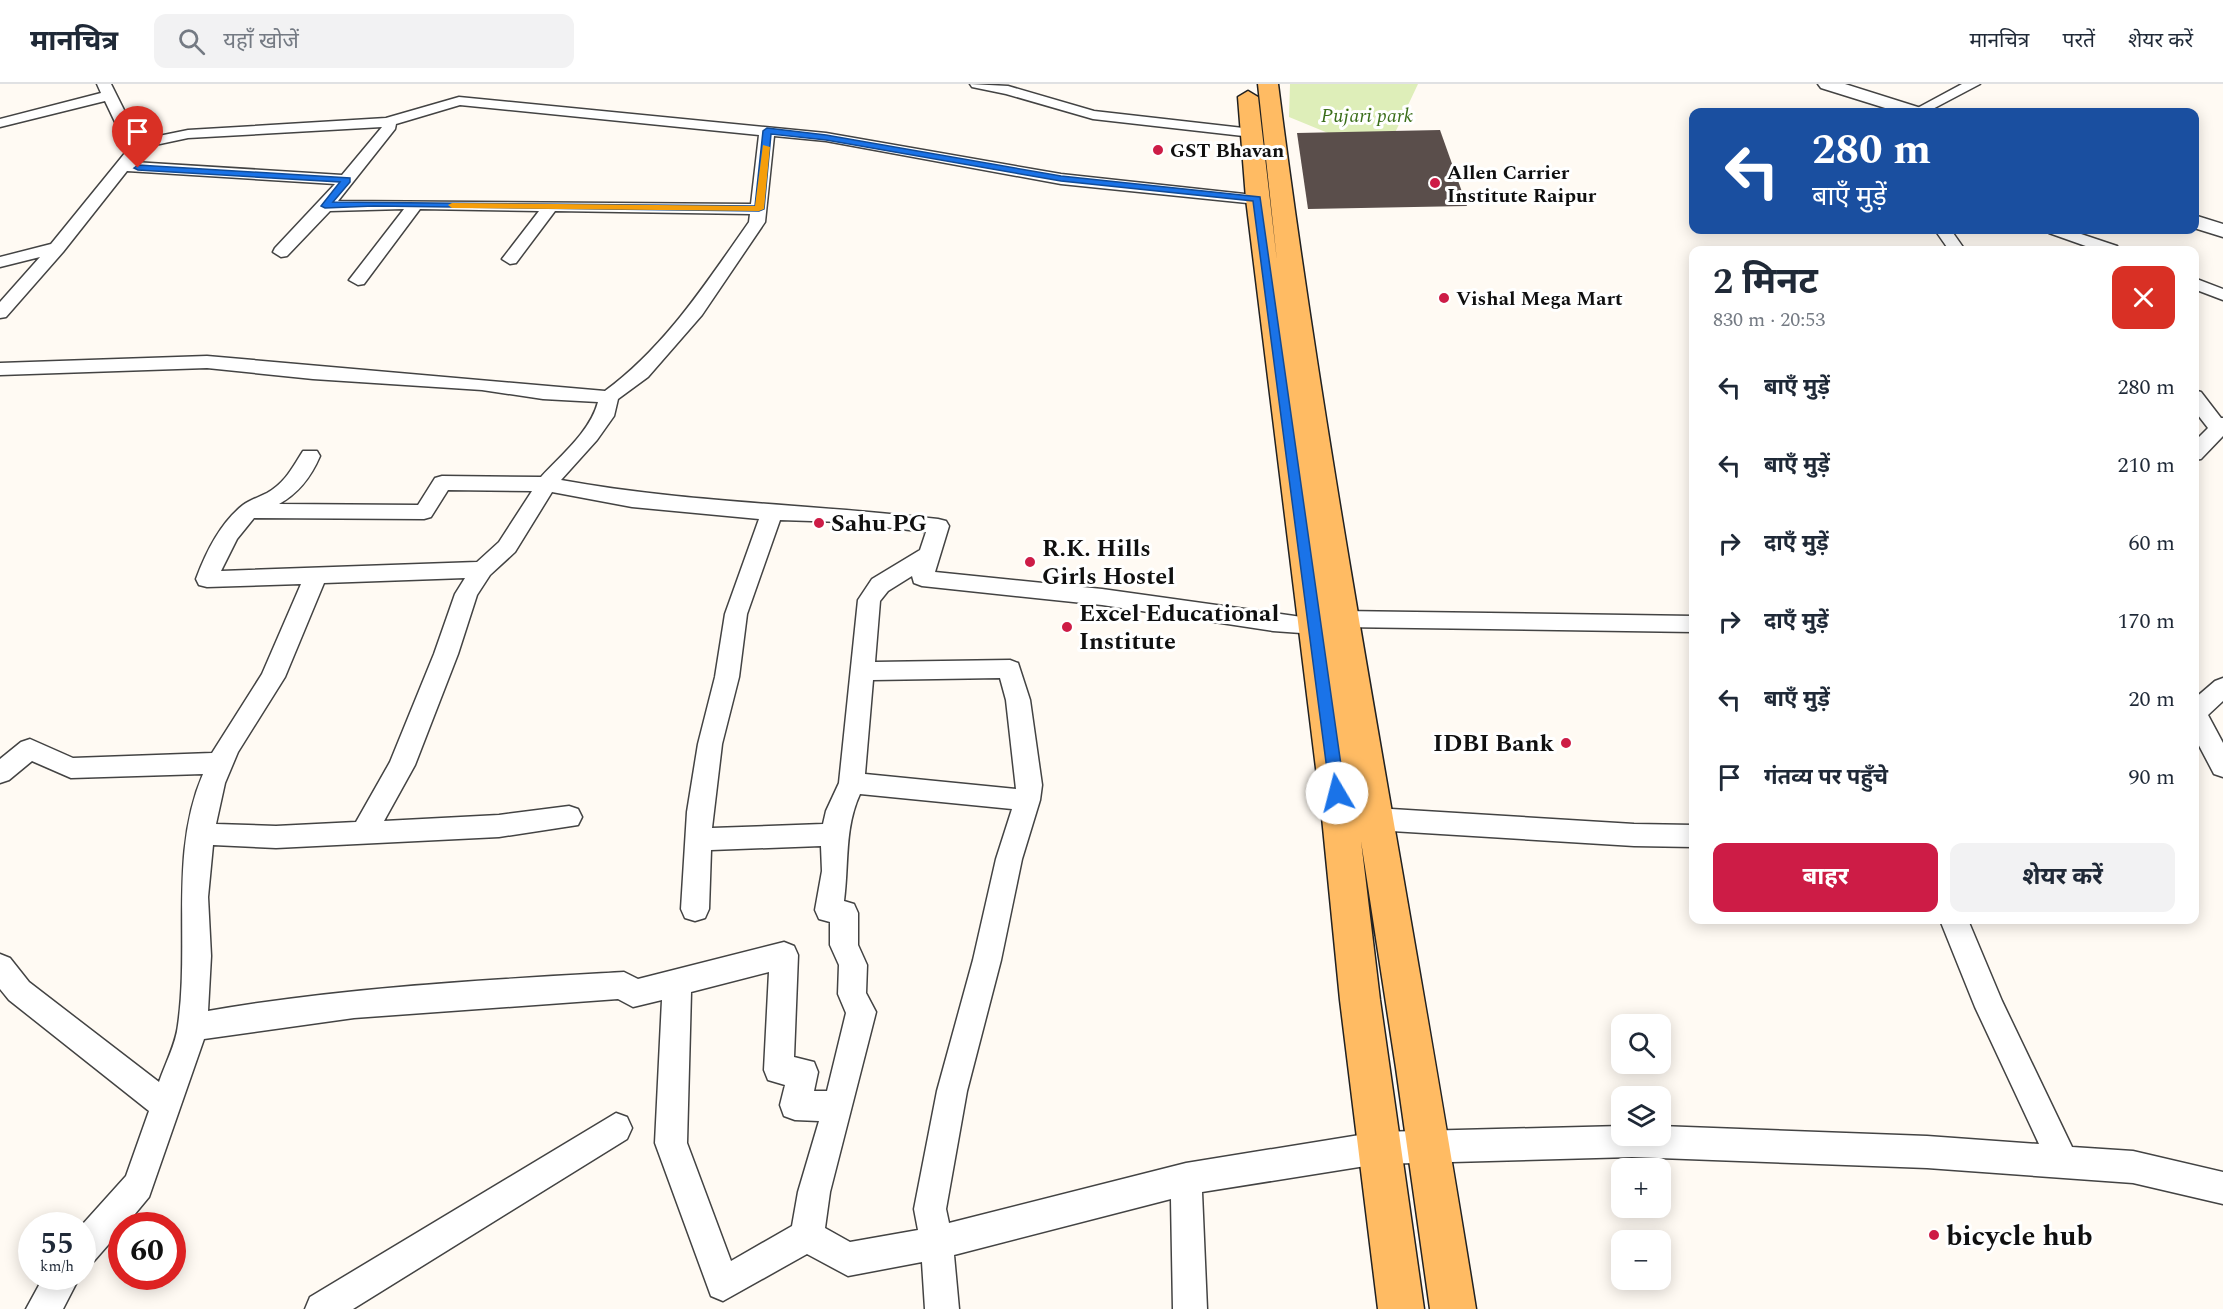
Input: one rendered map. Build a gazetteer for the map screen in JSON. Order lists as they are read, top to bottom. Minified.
{"parks":["Pujari park"],"places":["GST Bhavan","Allen Carrier Institute Raipur","Vishal Mega Mart","Sahu PG","R.K. Hills Girls Hostel","Excel Educational Institute","IDBI Bank","bicycle hub"],"page":{"header":"मानचित्र","search":"यहाँ खोजें","nav":["मानचित्र","परतें","शेयर करें"],"turn":["280 m","बाएँ मुड़ें"],"heading":["2 मिनट","830 m · 20:53"],"list":[{"name":"बाएँ मुड़ें","value":"280 m"},{"name":"बाएँ मुड़ें","value":"210 m"},{"name":"दाएँ मुड़ें","value":"60 m"},{"name":"दाएँ मुड़ें","value":"170 m"},{"name":"बाएँ मुड़ें","value":"20 m"},{"name":"गंतव्य पर पहुँचे","value":"90 m"}],"buttons":["बाहर","शेयर करें"],"map_buttons":["+","−"],"speed":"55 km/h","limit":"60"}}
